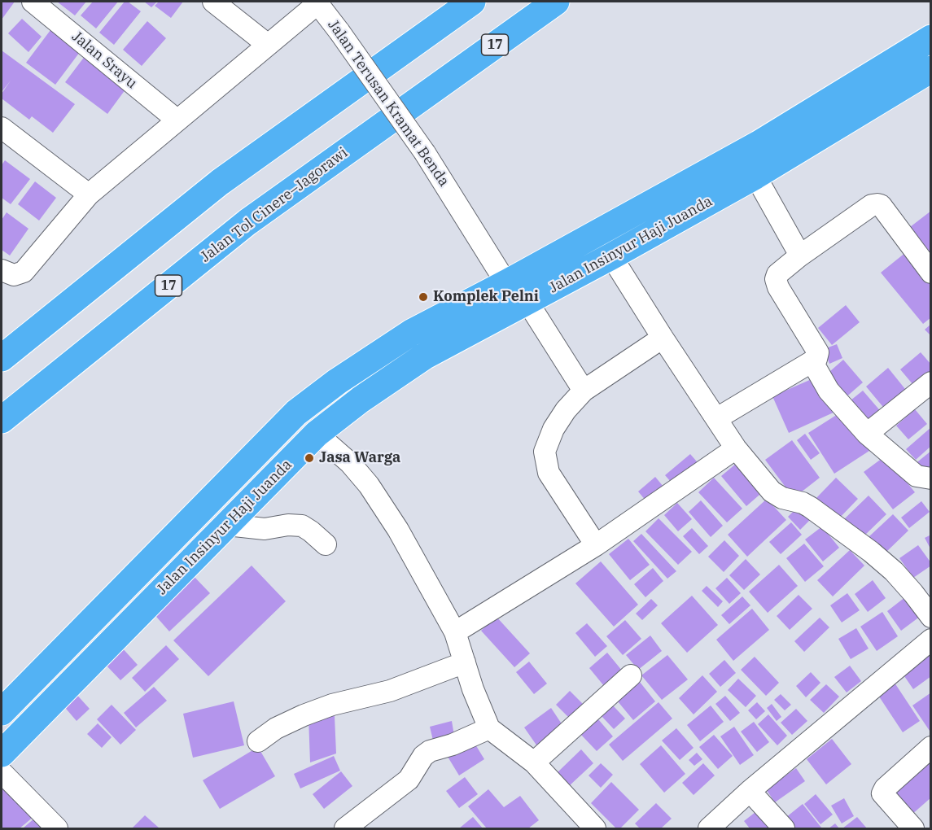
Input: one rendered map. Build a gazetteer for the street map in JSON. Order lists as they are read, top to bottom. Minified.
{"streets":{"highway":["17","Jalan Tol Cinere–Jagorawi","Jalan Insinyur Haji Juanda"],"street":["Jalan Srayu","Jalan Terusan Kramat Benda"]},"crossings":[["Jalan Srayu","Jalan Terusan Kramat Benda"],["Jalan Terusan Kramat Benda","Jalan Insinyur Haji Juanda"]],"places":["Komplek Pelni","Jasa Warga"]}
